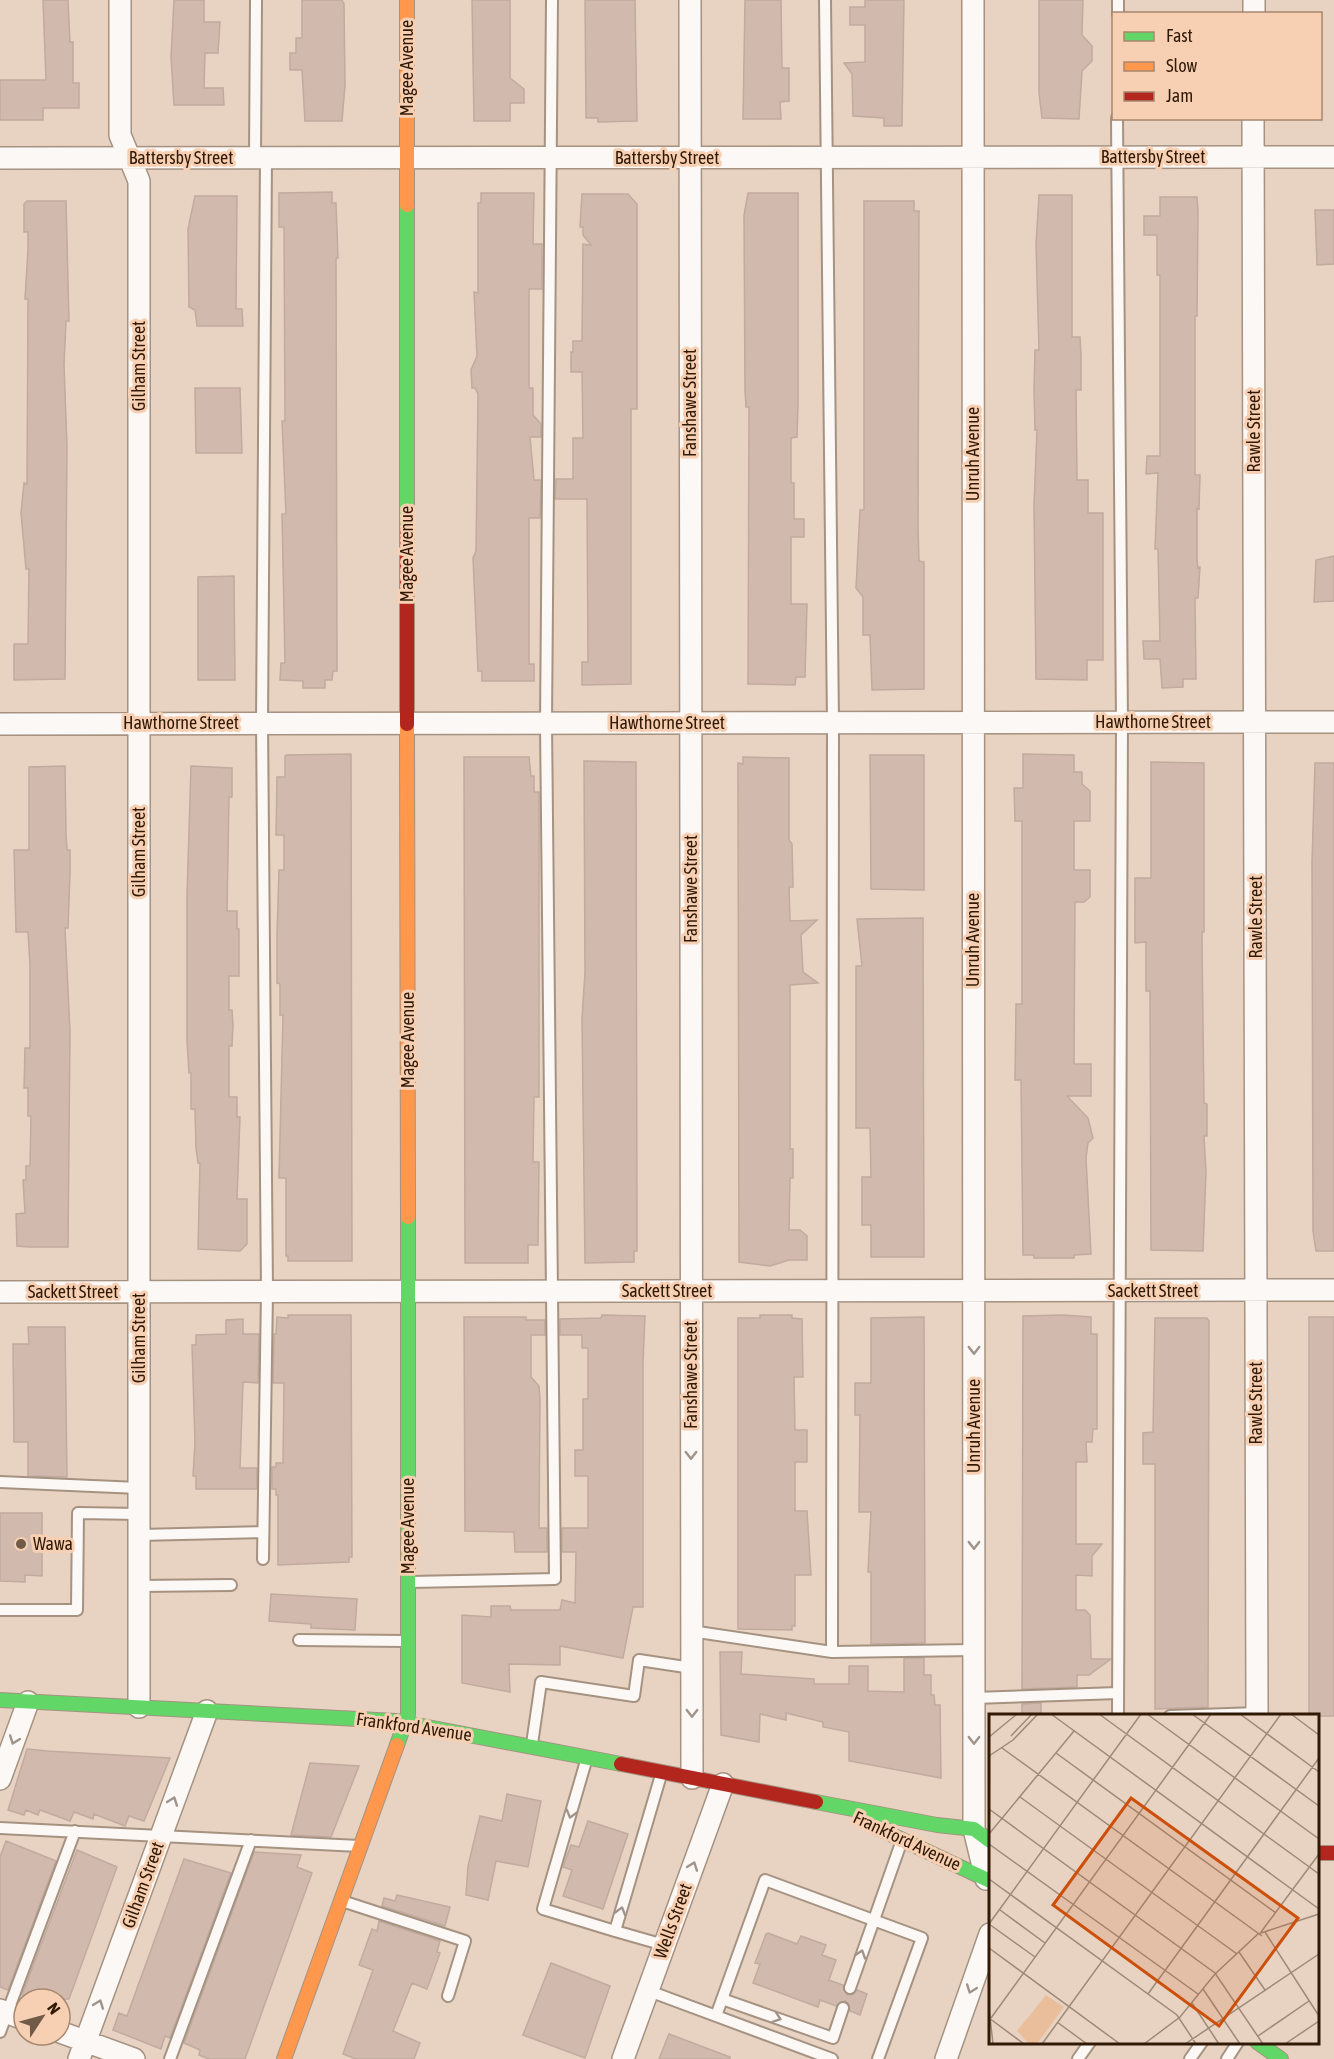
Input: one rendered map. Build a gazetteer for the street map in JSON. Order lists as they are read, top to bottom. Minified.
{"streets":{"street":["Magee Avenue","Battersby Street","Gilham Street","Fanshawe Street","Rawle Street","Unruh Avenue","Hawthorne Street","Sackett Street","Frankford Avenue","Wells Street"]},"crossings":[["Magee Avenue","Battersby Street"],["Magee Avenue","Hawthorne Street"],["Magee Avenue","Sackett Street"],["Magee Avenue","Frankford Avenue"],["Battersby Street","Gilham Street"],["Battersby Street","Fanshawe Street"],["Battersby Street","Rawle Street"],["Battersby Street","Unruh Avenue"],["Gilham Street","Hawthorne Street"],["Gilham Street","Sackett Street"],["Gilham Street","Frankford Avenue"],["Fanshawe Street","Hawthorne Street"],["Fanshawe Street","Sackett Street"],["Fanshawe Street","Frankford Avenue"],["Rawle Street","Hawthorne Street"],["Rawle Street","Sackett Street"],["Unruh Avenue","Hawthorne Street"],["Unruh Avenue","Sackett Street"],["Unruh Avenue","Frankford Avenue"],["Frankford Avenue","Wells Street"]],"one_way":["Wells Street"],"places":["Wawa"],"legend":["Fast","Slow","Jam"],"north":"top right"}
